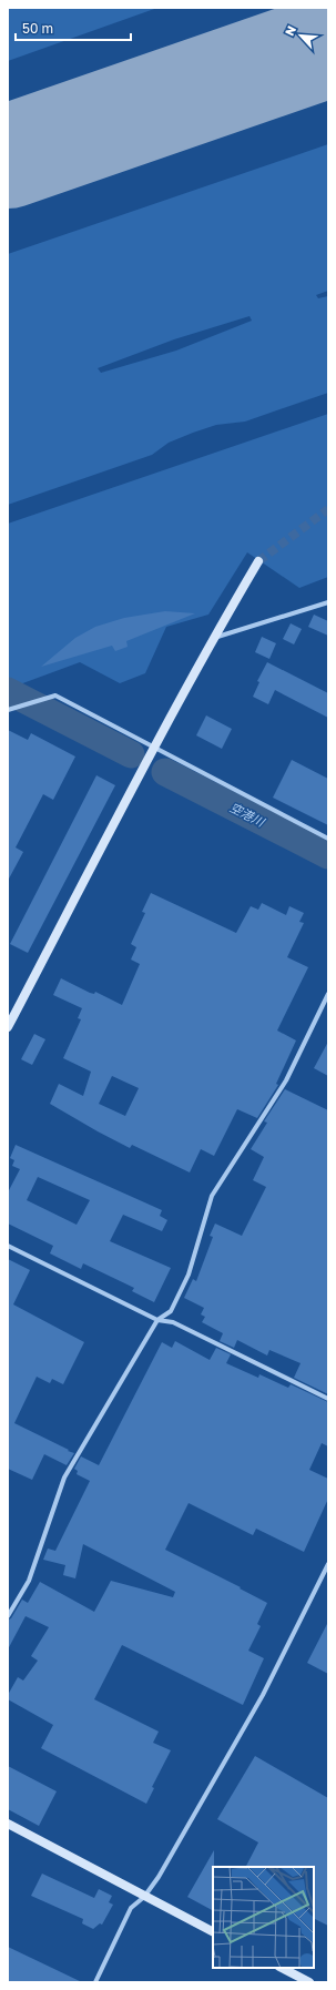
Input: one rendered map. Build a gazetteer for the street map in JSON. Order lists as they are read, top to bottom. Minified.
{"water":["空港川"],"scale_bar":"50 m","north":"top left"}
